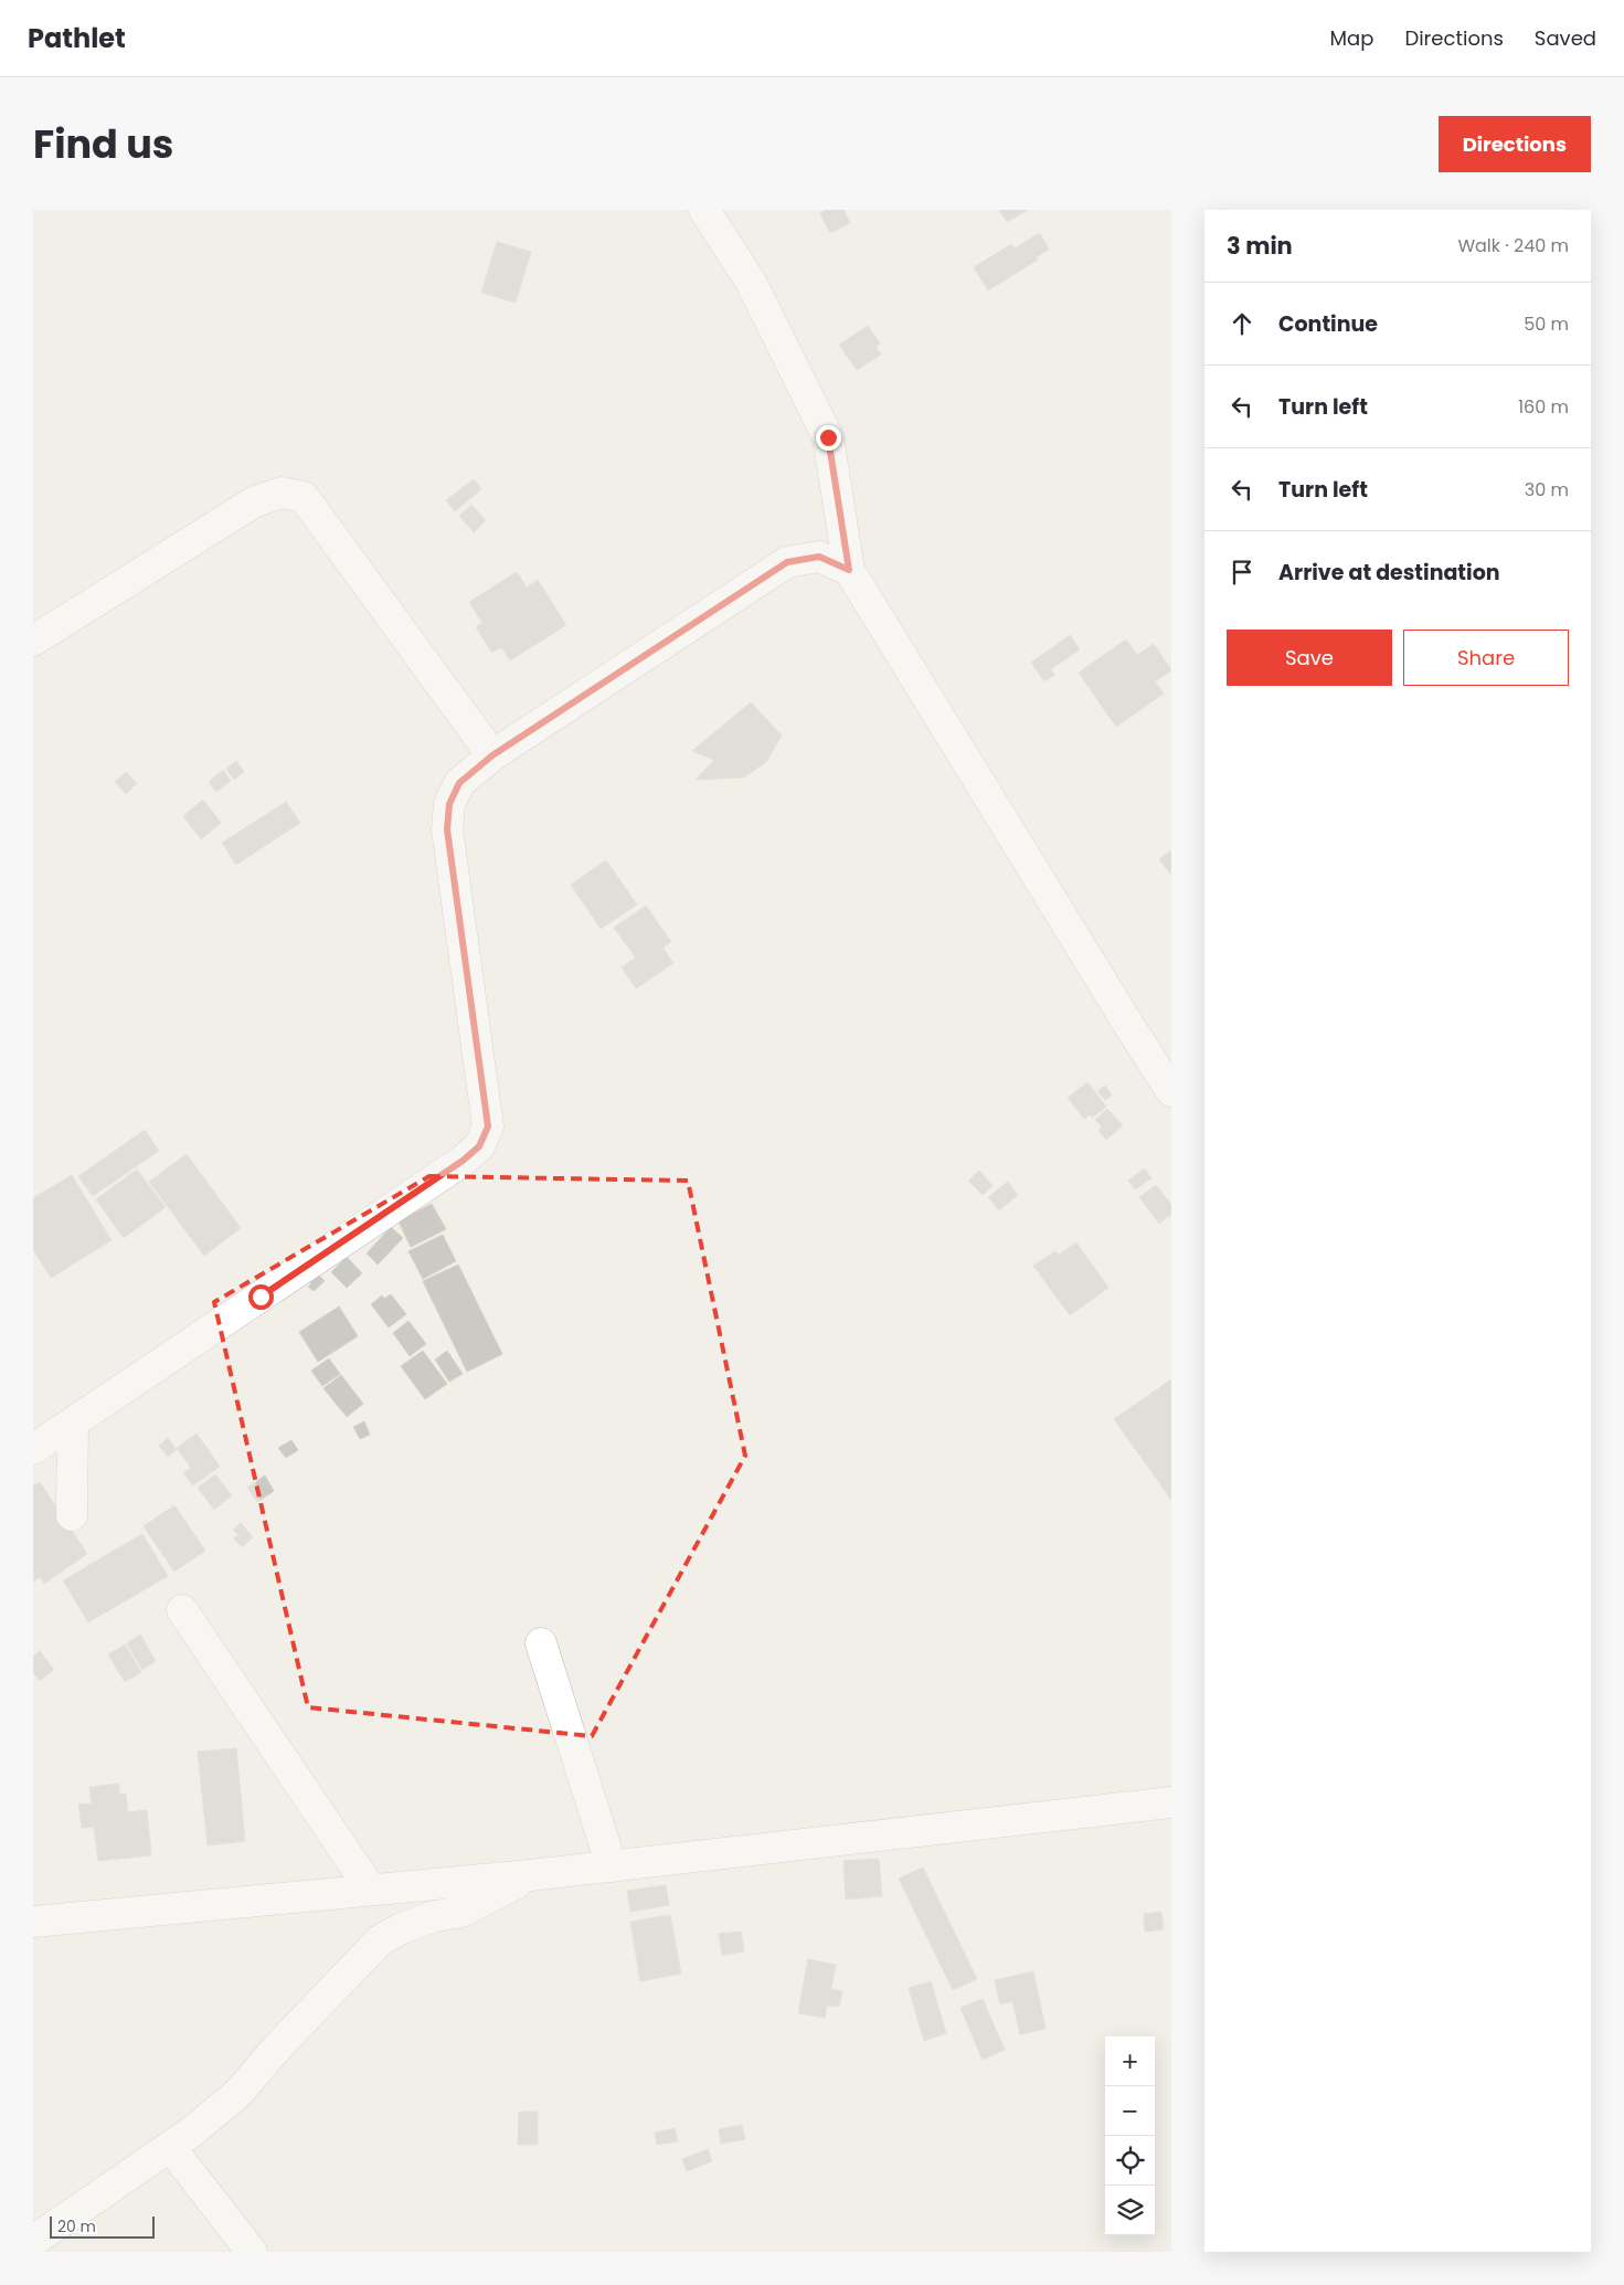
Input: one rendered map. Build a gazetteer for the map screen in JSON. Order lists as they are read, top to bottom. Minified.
{"scale_bar":"20 m","page":{"header":"Pathlet","nav":["Map","Directions","Saved"],"title":"Find us","buttons":["Directions",["Save","Share"]],"heading":["3 min","Walk · 240 m"],"list":[["Continue","50 m"],["Turn left","160 m"],["Turn left","30 m"],"Arrive at destination"],"map_buttons":["+","−"],"scale":"20 m"}}
